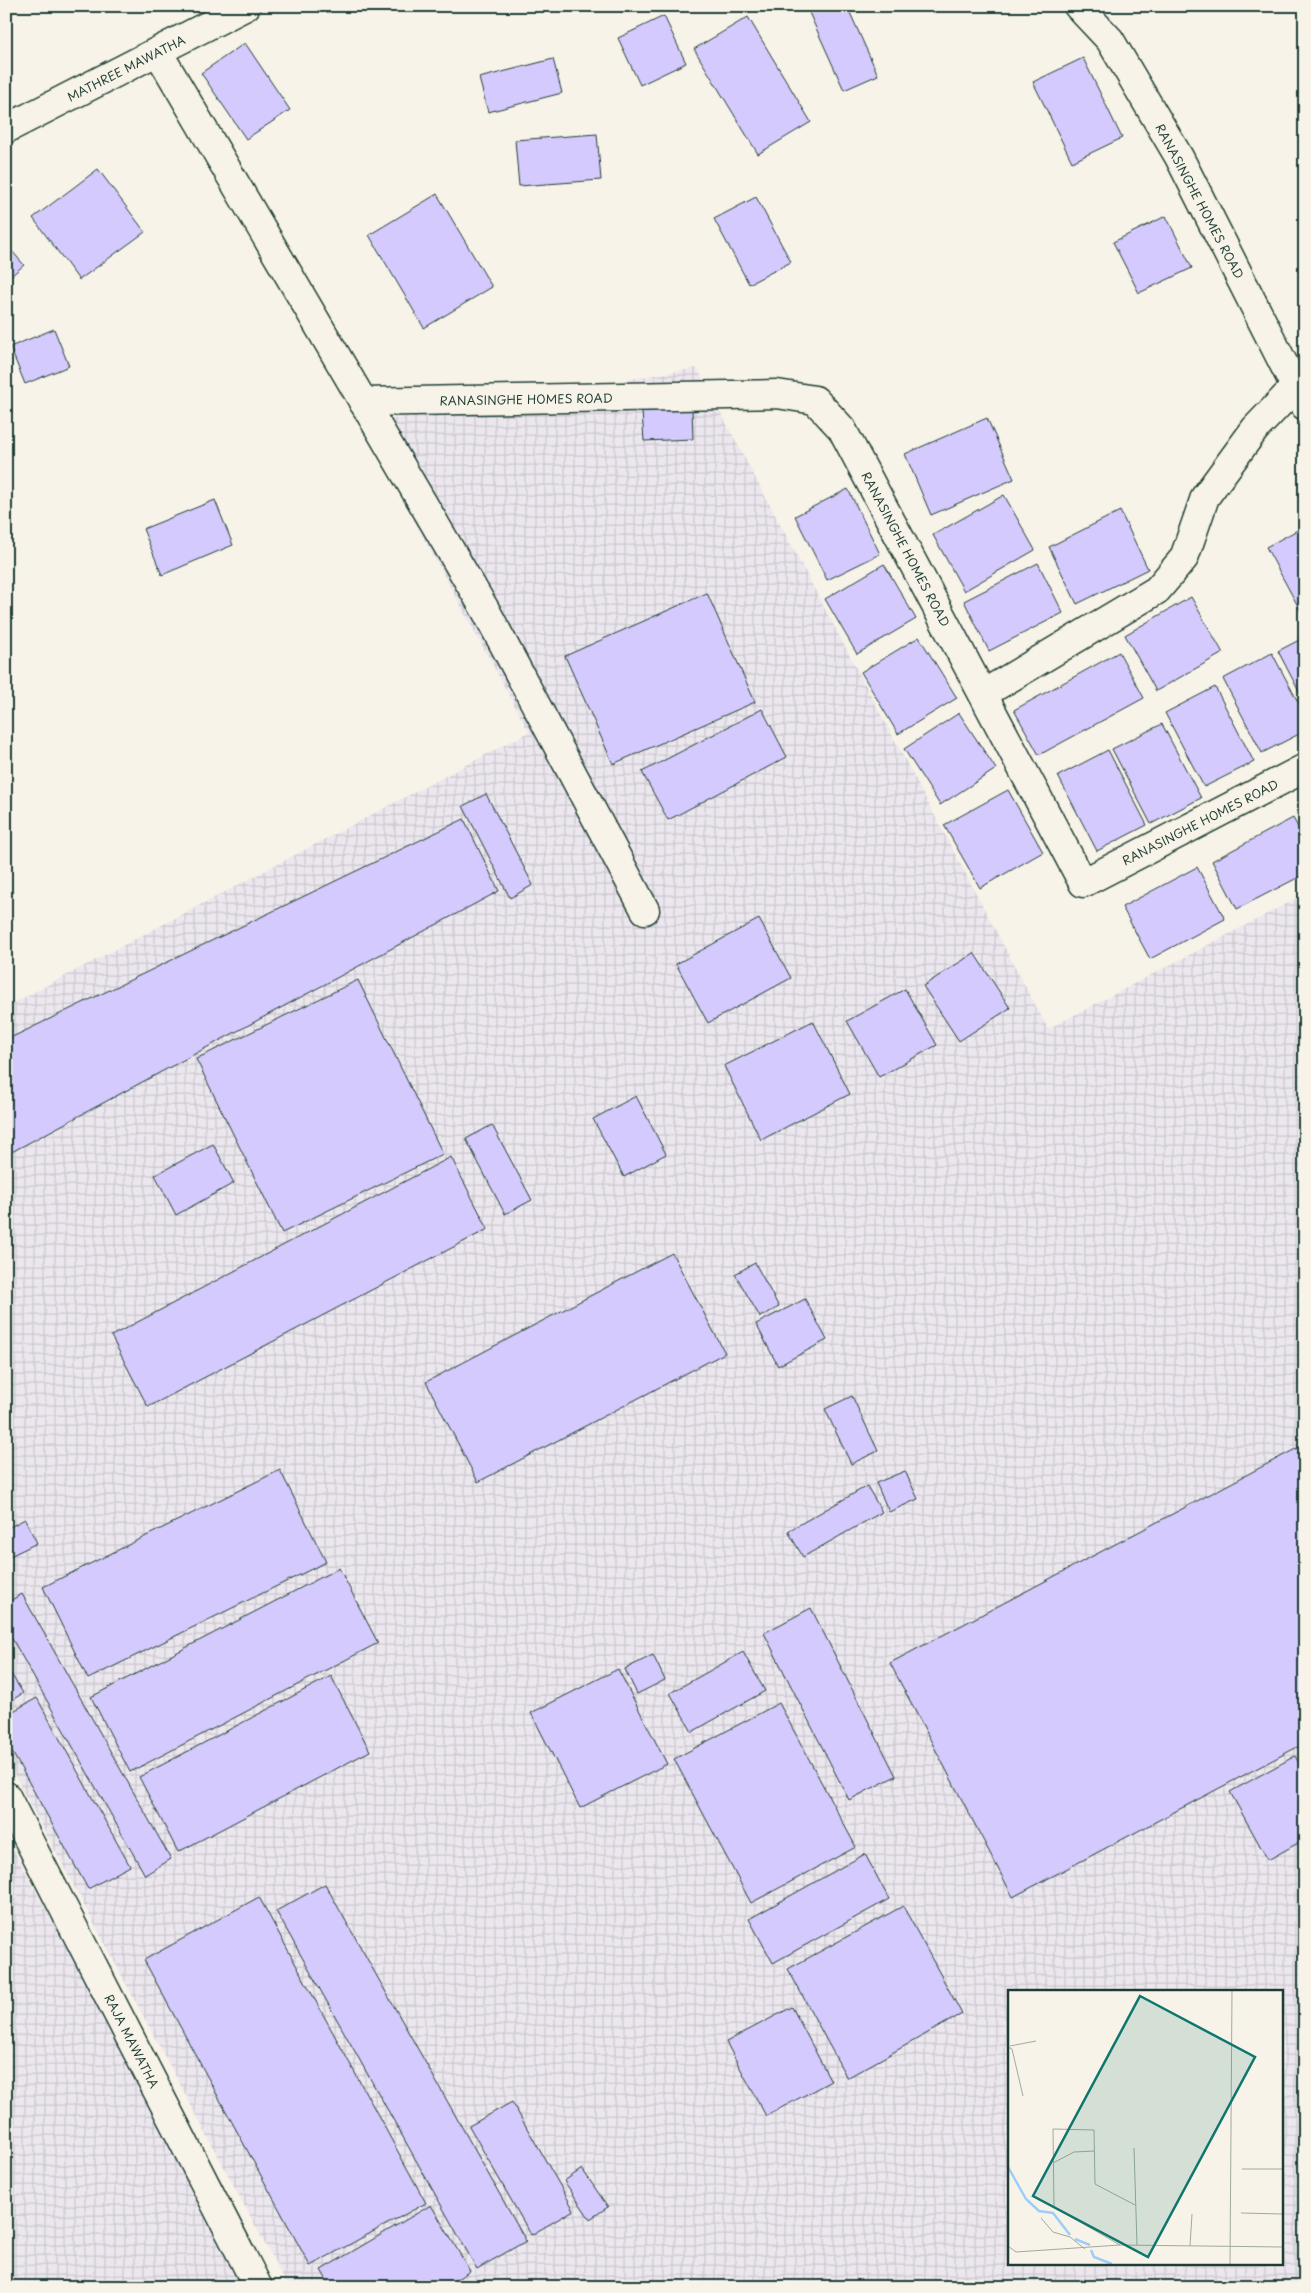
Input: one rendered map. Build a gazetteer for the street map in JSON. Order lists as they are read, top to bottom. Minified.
{"streets":{"street":["MATHREE MAWATHA","RANASINGHE HOMES ROAD","RAJA MAWATHA"]}}
